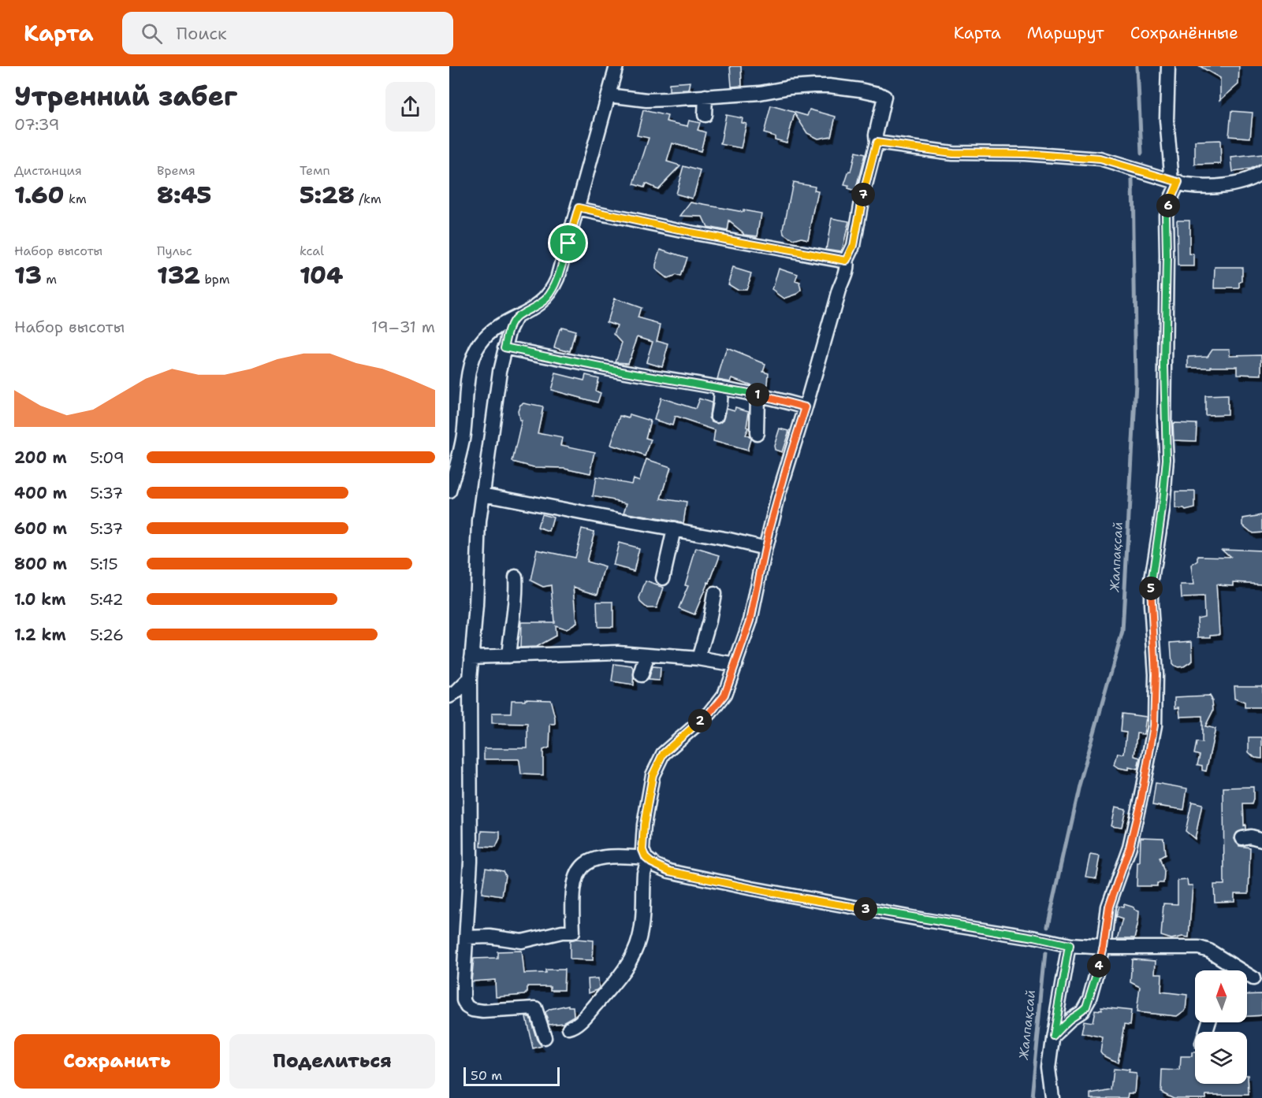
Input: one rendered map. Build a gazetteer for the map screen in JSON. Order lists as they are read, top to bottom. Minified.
{"water":["Жалпақсай"],"scale_bar":"50 m","north":"top","page":{"header":"Карта","search":"Поиск","nav":["Карта","Маршрут","Сохранённые"],"heading":["Утренний забег","07:39"],"stats":[["Дистанция","1.60 km"],["Время","8:45"],["Темп","5:28 /km"],["Набор высоты","13 m"],["Пульс","132 bpm"],["kcal","104"]],"pins":["7","6","1","5","2","3","4"],"chart":["Набор высоты","19–31 m"],"list":[{"name":"200 m","note":"5:09"},{"name":"400 m","note":"5:37"},{"name":"600 m","note":"5:37"},{"name":"800 m","note":"5:15"},{"name":"1.0 km","note":"5:42"},{"name":"1.2 km","note":"5:26"}],"buttons":["Сохранить","Поделиться"],"scale":"50 m"}}
